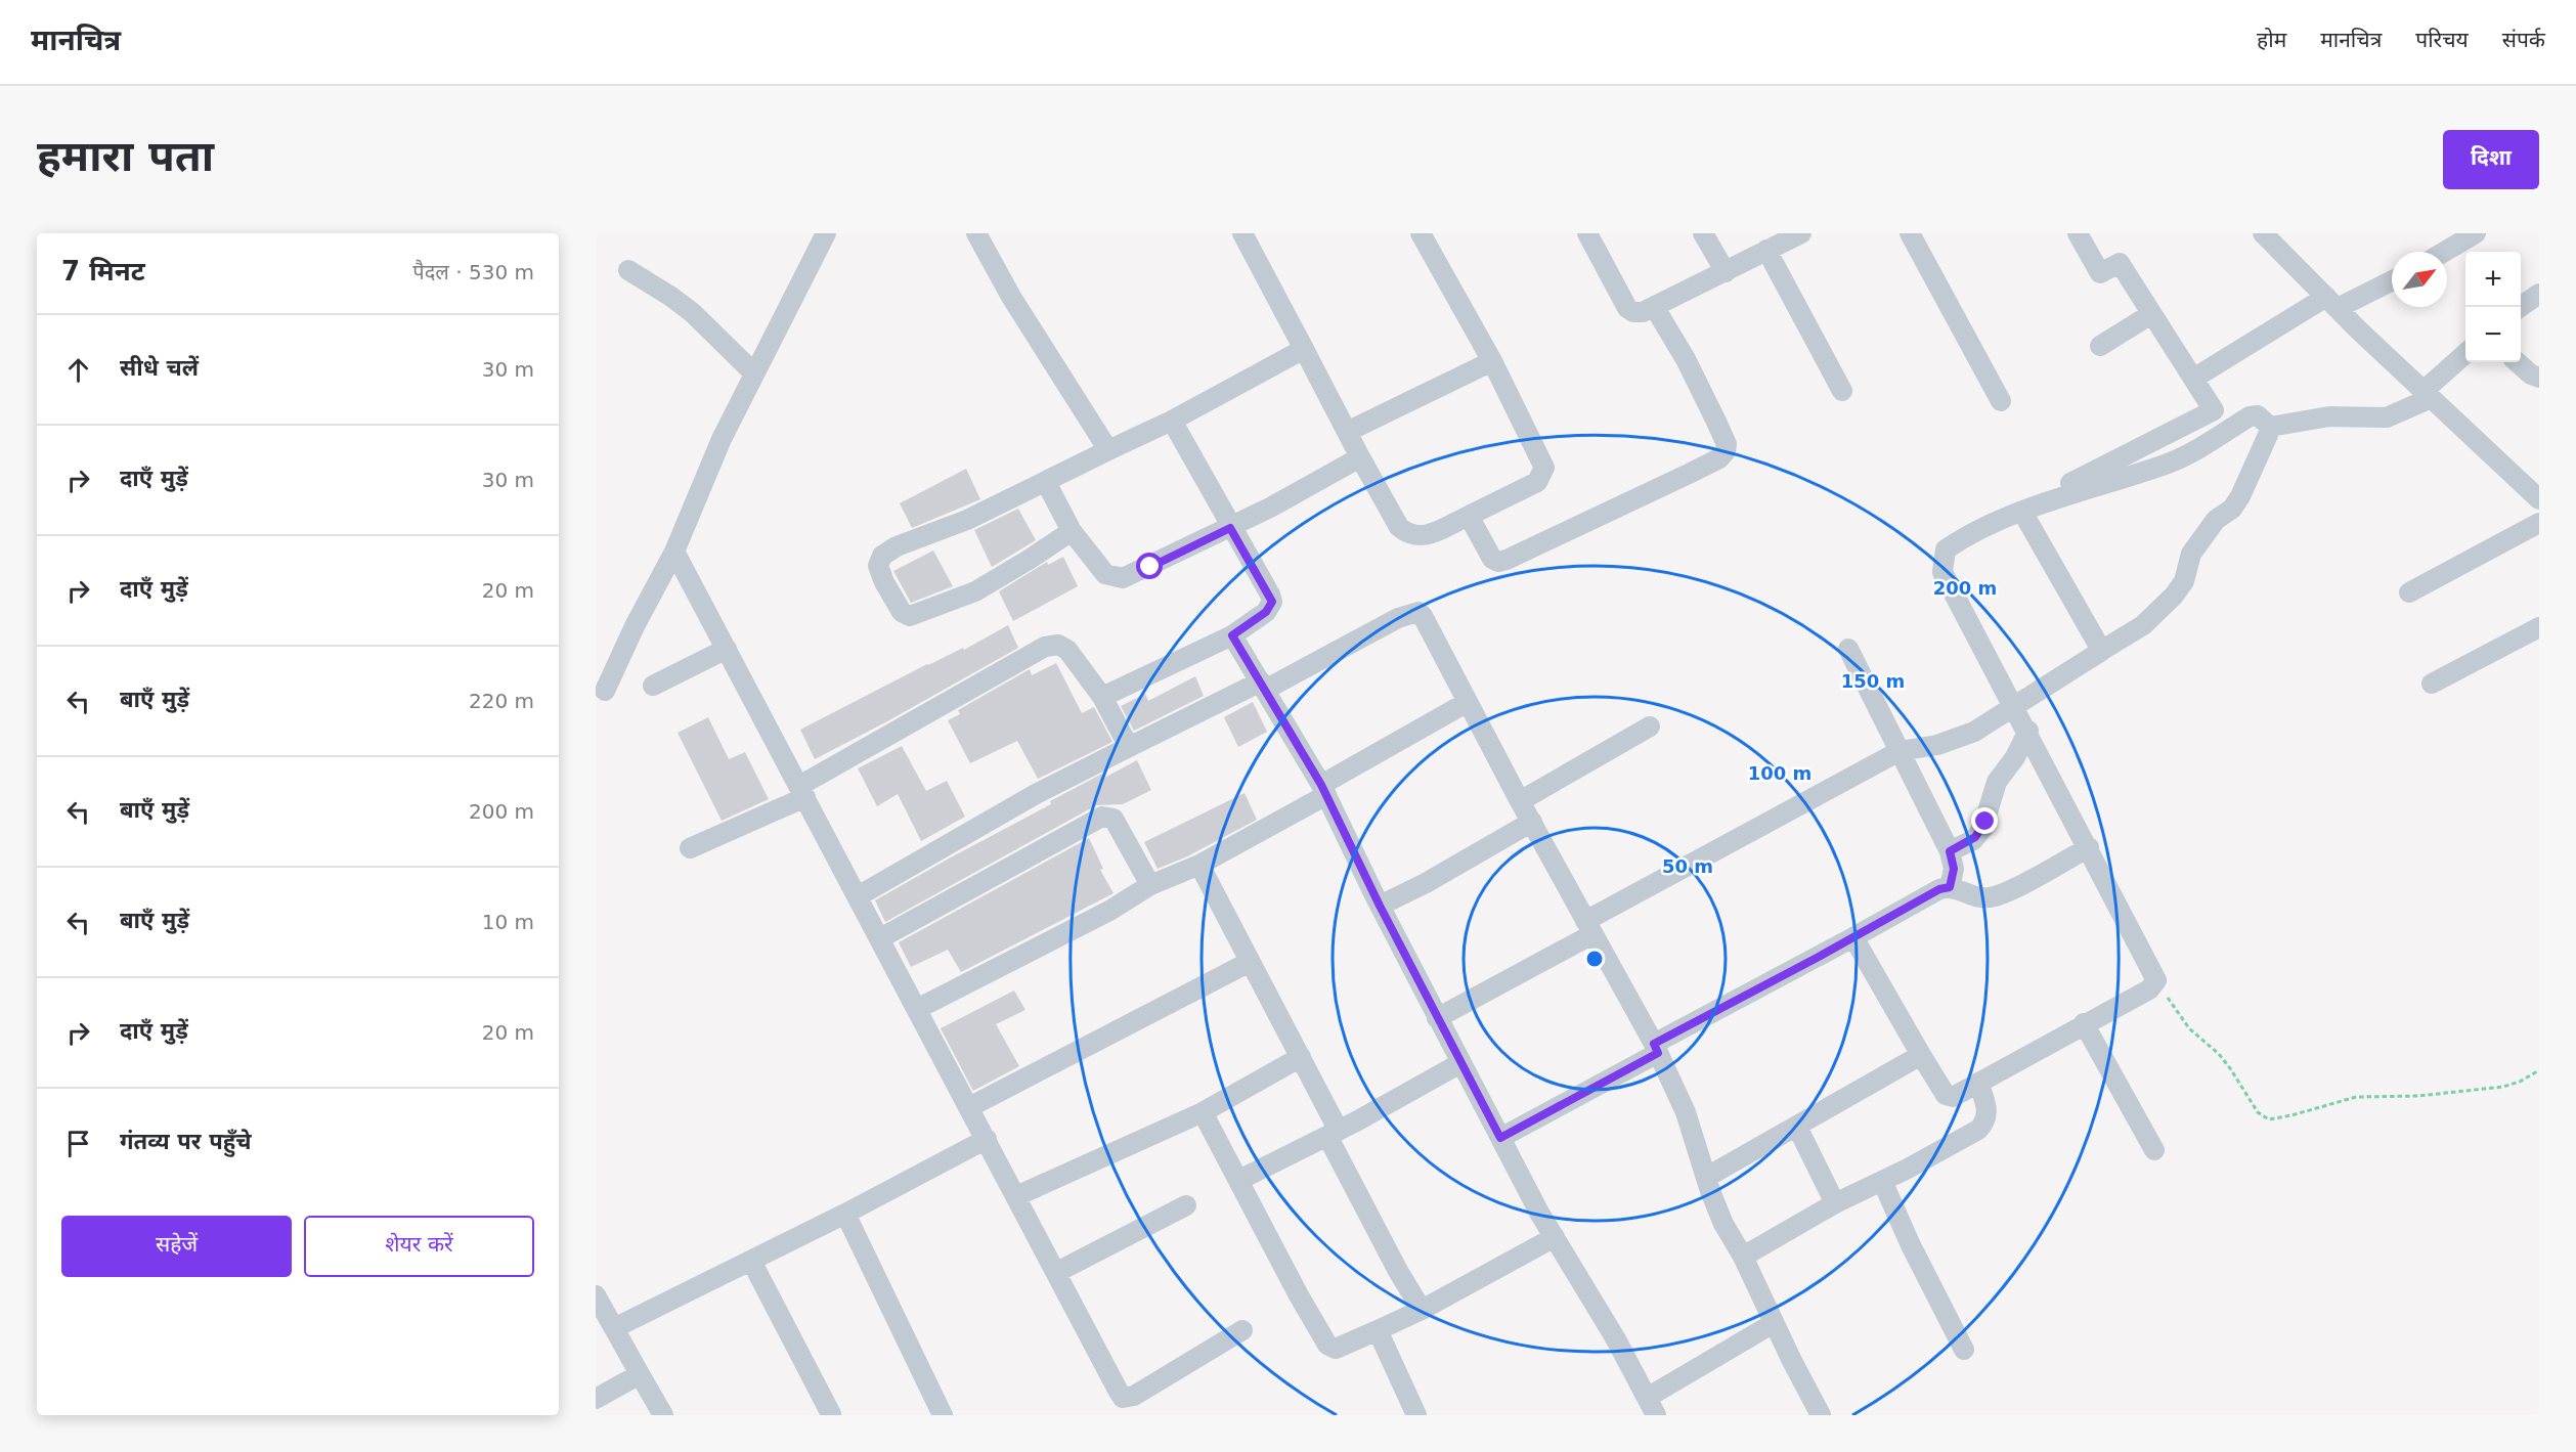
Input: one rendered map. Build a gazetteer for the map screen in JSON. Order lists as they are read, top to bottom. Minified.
{"north":"top right","page":{"header":"मानचित्र","nav":["होम","मानचित्र","परिचय","संपर्क"],"buttons":["दिशा",["सहेजें","शेयर करें"]],"title":"हमारा पता","heading":["7 मिनट","पैदल · 530 m"],"map_buttons":["+","−"],"list":[["सीधे चलें","30 m"],["दाएँ मुड़ें","30 m"],["दाएँ मुड़ें","20 m"],["बाएँ मुड़ें","220 m"],["बाएँ मुड़ें","200 m"],["बाएँ मुड़ें","10 m"],["दाएँ मुड़ें","20 m"],"गंतव्य पर पहुँचे"]},"rings":["200 m","150 m","100 m","50 m"]}
